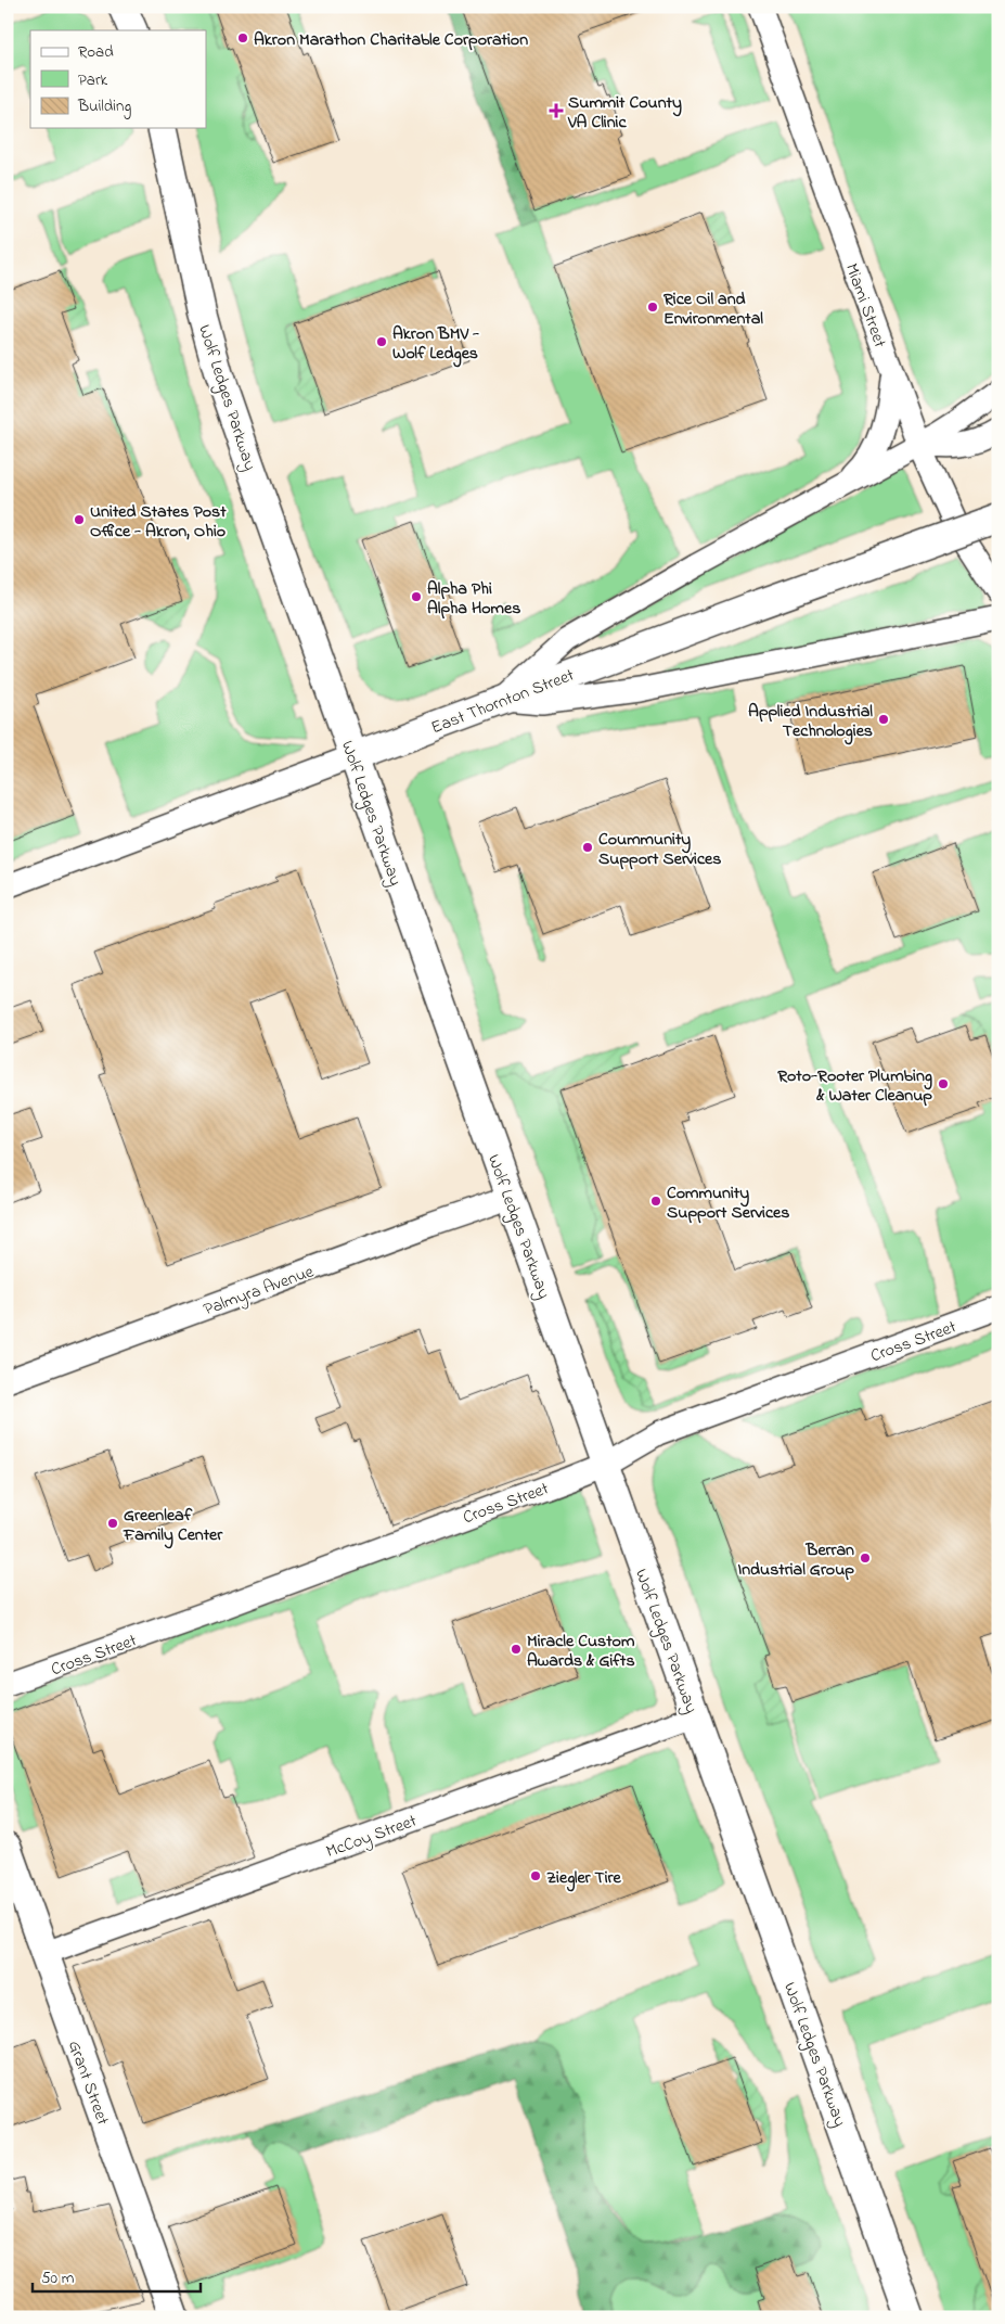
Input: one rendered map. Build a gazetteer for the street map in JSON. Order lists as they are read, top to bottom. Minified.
{"streets":{"main road":["Wolf Ledges Parkway","East Thornton Street","Grant Street"],"street":["Miami Street","Palmyra Avenue","Cross Street","McCoy Street"]},"crossings":[["Wolf Ledges Parkway","East Thornton Street"],["Wolf Ledges Parkway","Palmyra Avenue"],["Wolf Ledges Parkway","Cross Street"],["Wolf Ledges Parkway","McCoy Street"],["McCoy Street","Grant Street"]],"places":{"other":["Akron Marathon Charitable Corporation","Rice Oil and Environmental","Akron BMV - Wolf Ledges","United States Post Office - Akron, Ohio","Alpha Phi Alpha Homes","Applied Industrial Technologies","Coummunity Support Services","Roto-Rooter Plumbing & Water Cleanup","Community Support Services","Greenleaf Family Center","Berran Industrial Group","Miracle Custom Awards & Gifts","Ziegler Tire"],"health":["Summit County VA Clinic"]},"legend":["Road","Park","Building"],"scale_bar":"50 m"}
